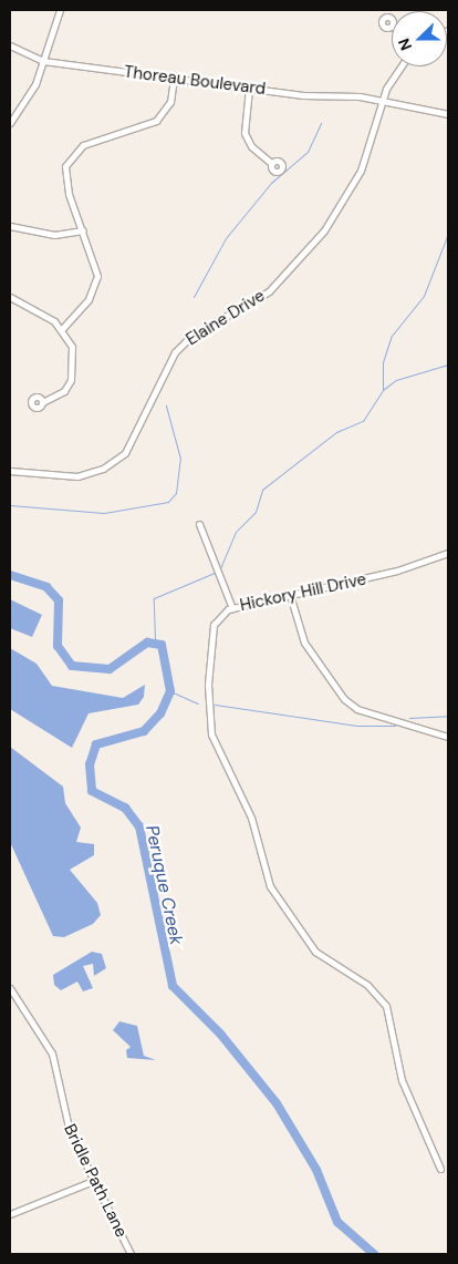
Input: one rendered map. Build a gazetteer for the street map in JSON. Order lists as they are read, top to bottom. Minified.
{"streets":{"street":["Thoreau Boulevard","Elaine Drive","Hickory Hill Drive","Bridle Path Lane"]},"crossings":[["Thoreau Boulevard","Elaine Drive"]],"water":["Peruque Creek"],"north":"left"}
